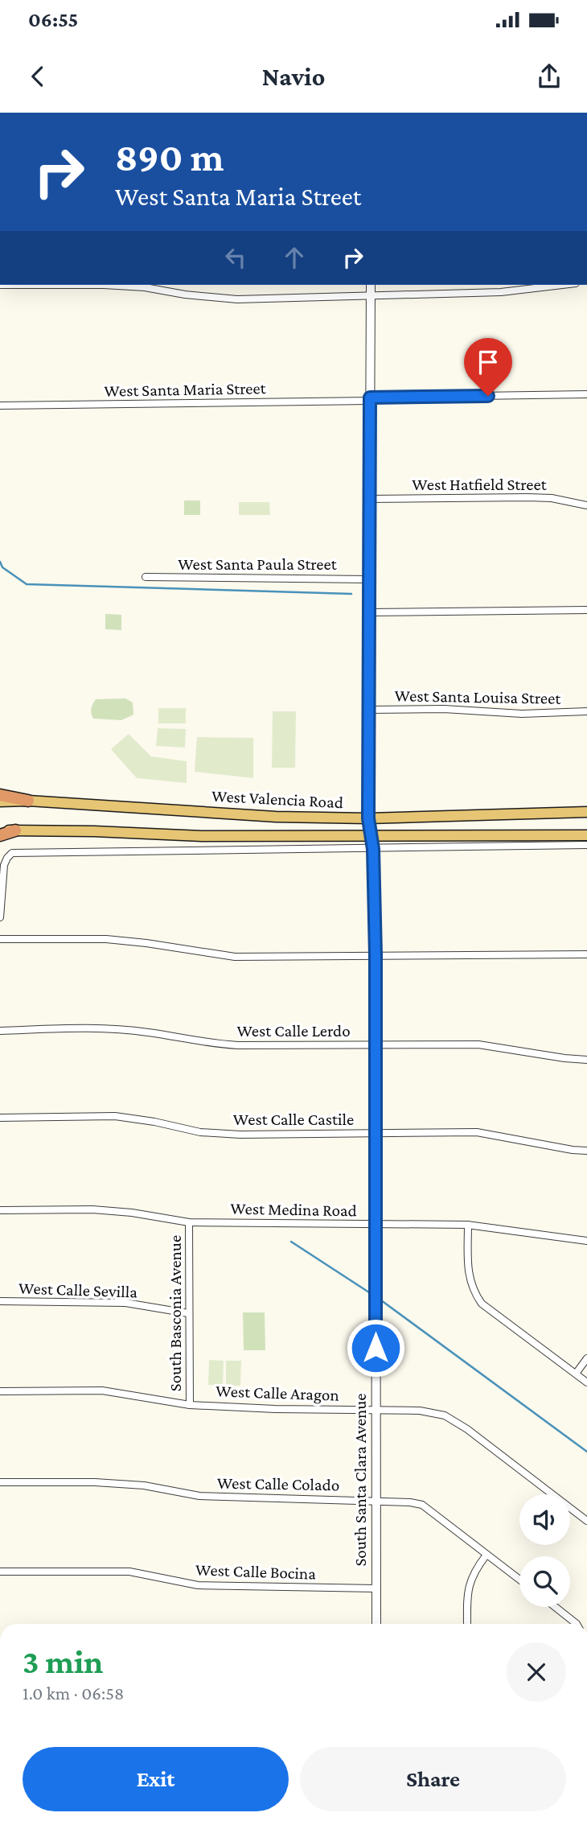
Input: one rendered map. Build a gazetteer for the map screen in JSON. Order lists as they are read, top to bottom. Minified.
{"streets":{"main road":["West Valencia Road"],"street":["West Santa Maria Street","West Hatfield Street","West Santa Paula Street","West Santa Louisa Street","West Calle Lerdo","West Calle Castile","West Medina Road","West Calle Sevilla","South Basconia Avenue","West Calle Aragon","South Santa Clara Avenue","West Calle Colado","West Calle Bocina"]},"crossings":[["West Santa Maria Street","South Santa Clara Avenue"],["West Hatfield Street","South Santa Clara Avenue"],["West Santa Paula Street","South Santa Clara Avenue"],["West Santa Louisa Street","South Santa Clara Avenue"],["West Valencia Road","South Santa Clara Avenue"],["West Calle Lerdo","South Santa Clara Avenue"],["West Calle Castile","South Santa Clara Avenue"],["West Medina Road","South Basconia Avenue"],["West Medina Road","South Santa Clara Avenue"],["West Calle Sevilla","South Basconia Avenue"],["South Basconia Avenue","West Calle Aragon"],["West Calle Aragon","South Santa Clara Avenue"],["South Santa Clara Avenue","West Calle Colado"],["South Santa Clara Avenue","West Calle Bocina"]],"page":{"status":"06:55","header":"Navio","turn":["890 m","West Santa Maria Street"],"heading":["3 min","1.0 km · 06:58"],"buttons":["Exit","Share"]}}
